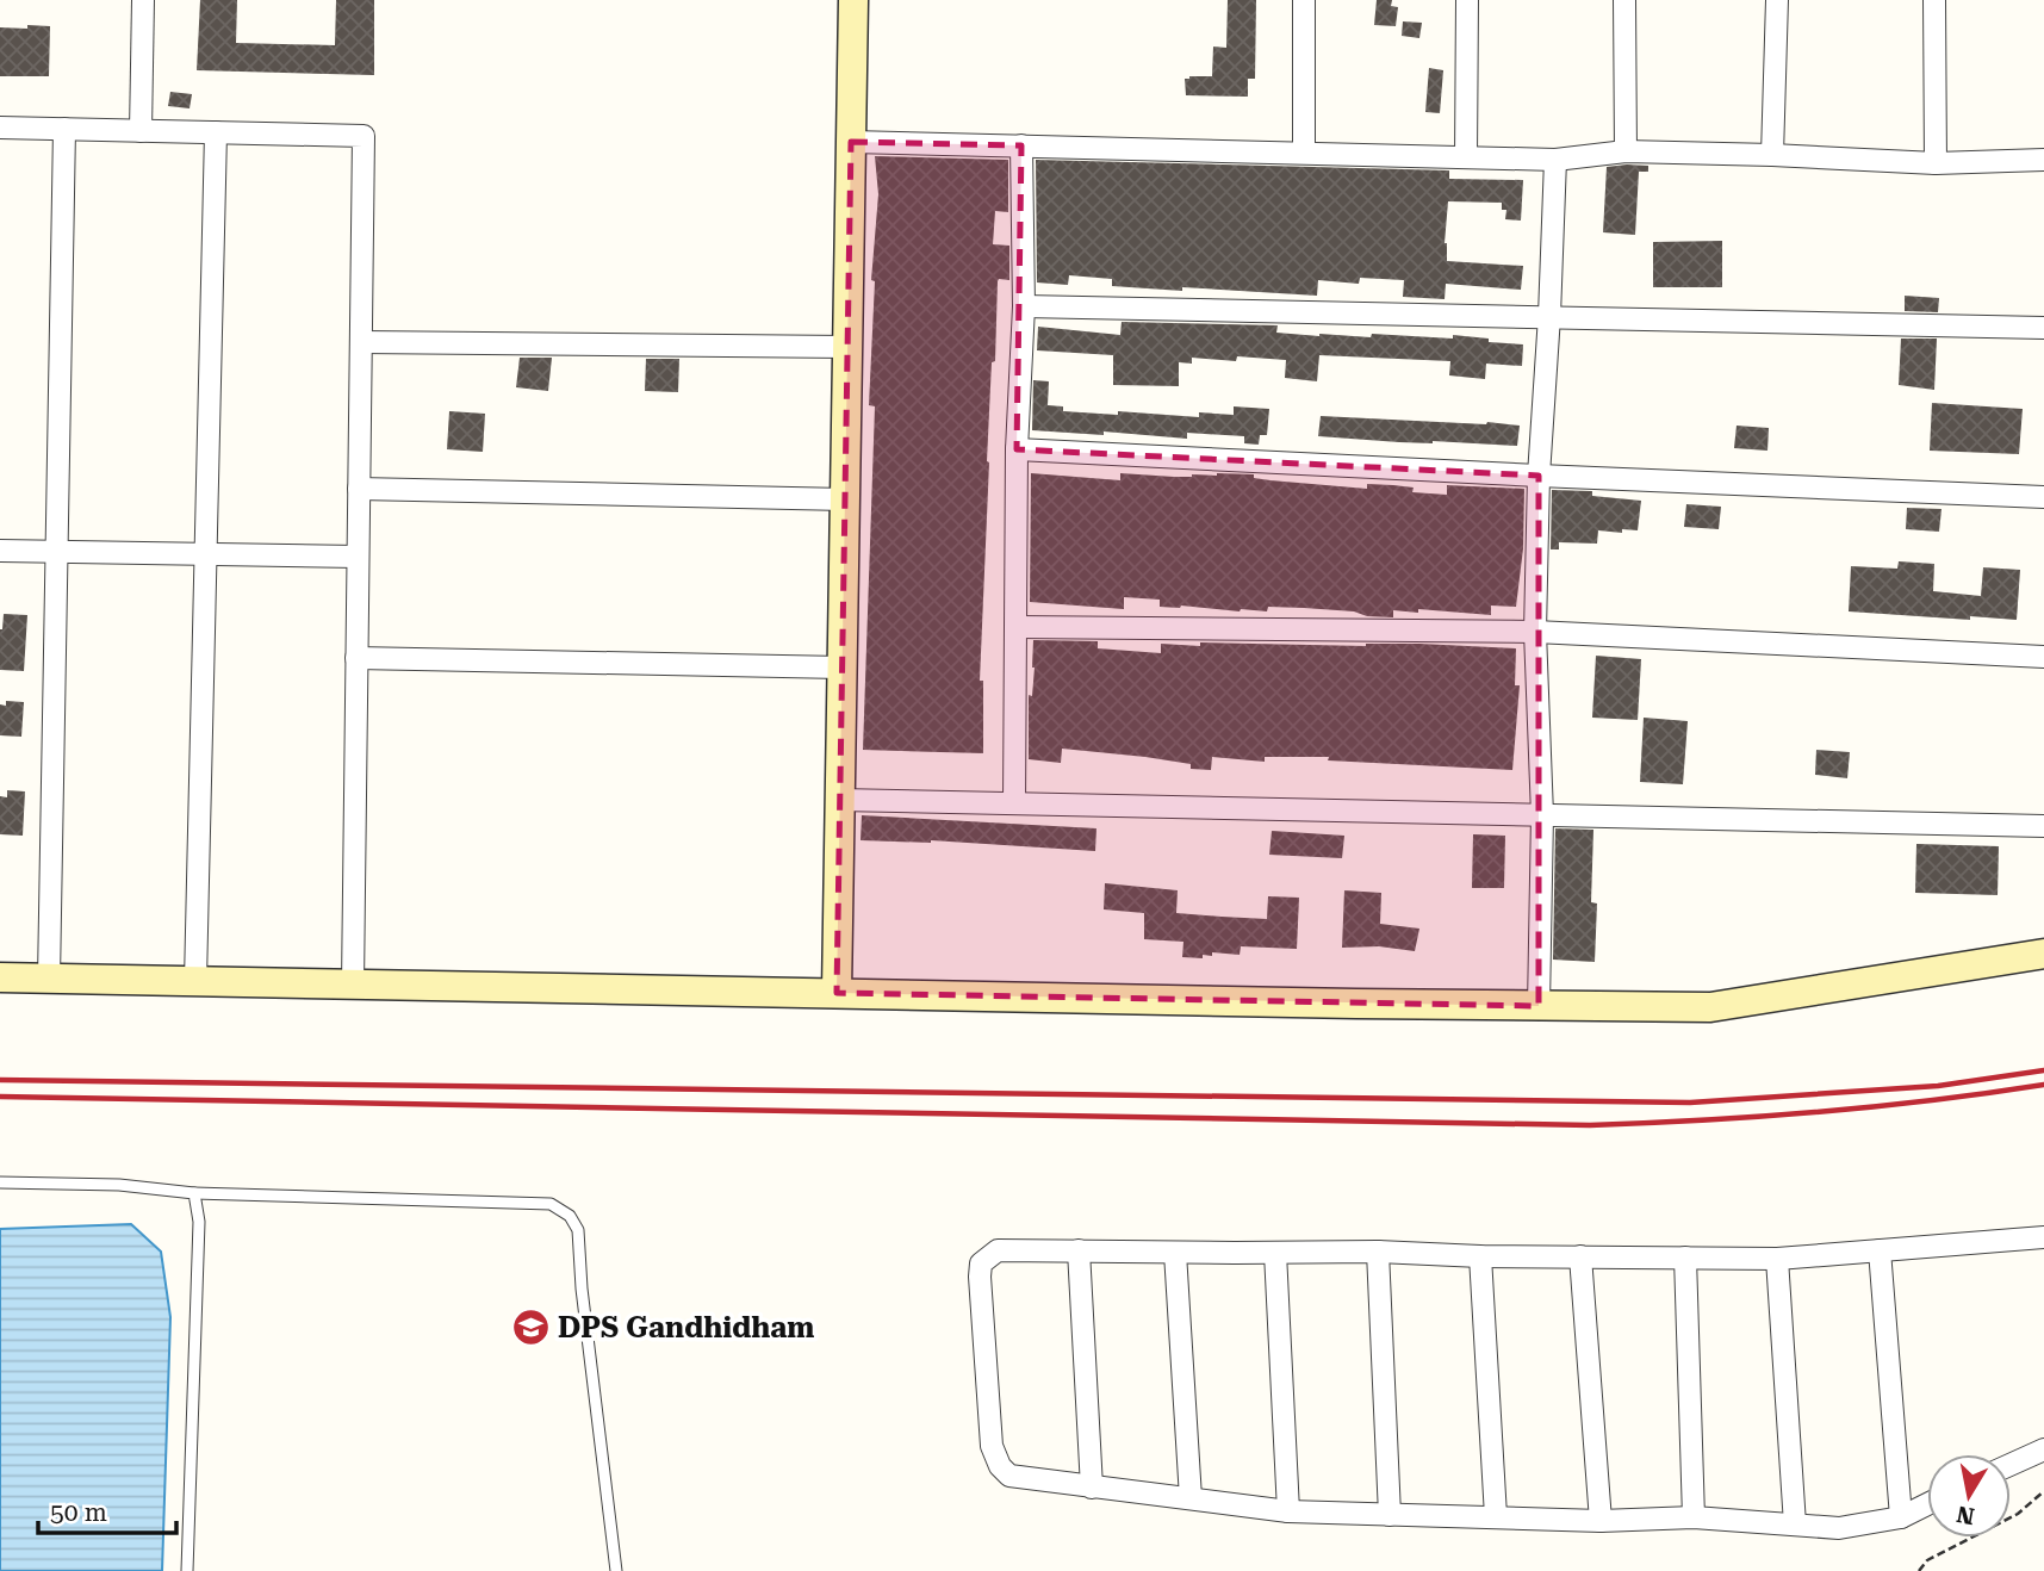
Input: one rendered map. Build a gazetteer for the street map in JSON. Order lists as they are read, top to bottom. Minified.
{"places":{"school or university":["DPS Gandhidham"]},"scale_bar":"50 m","north":"bottom"}
